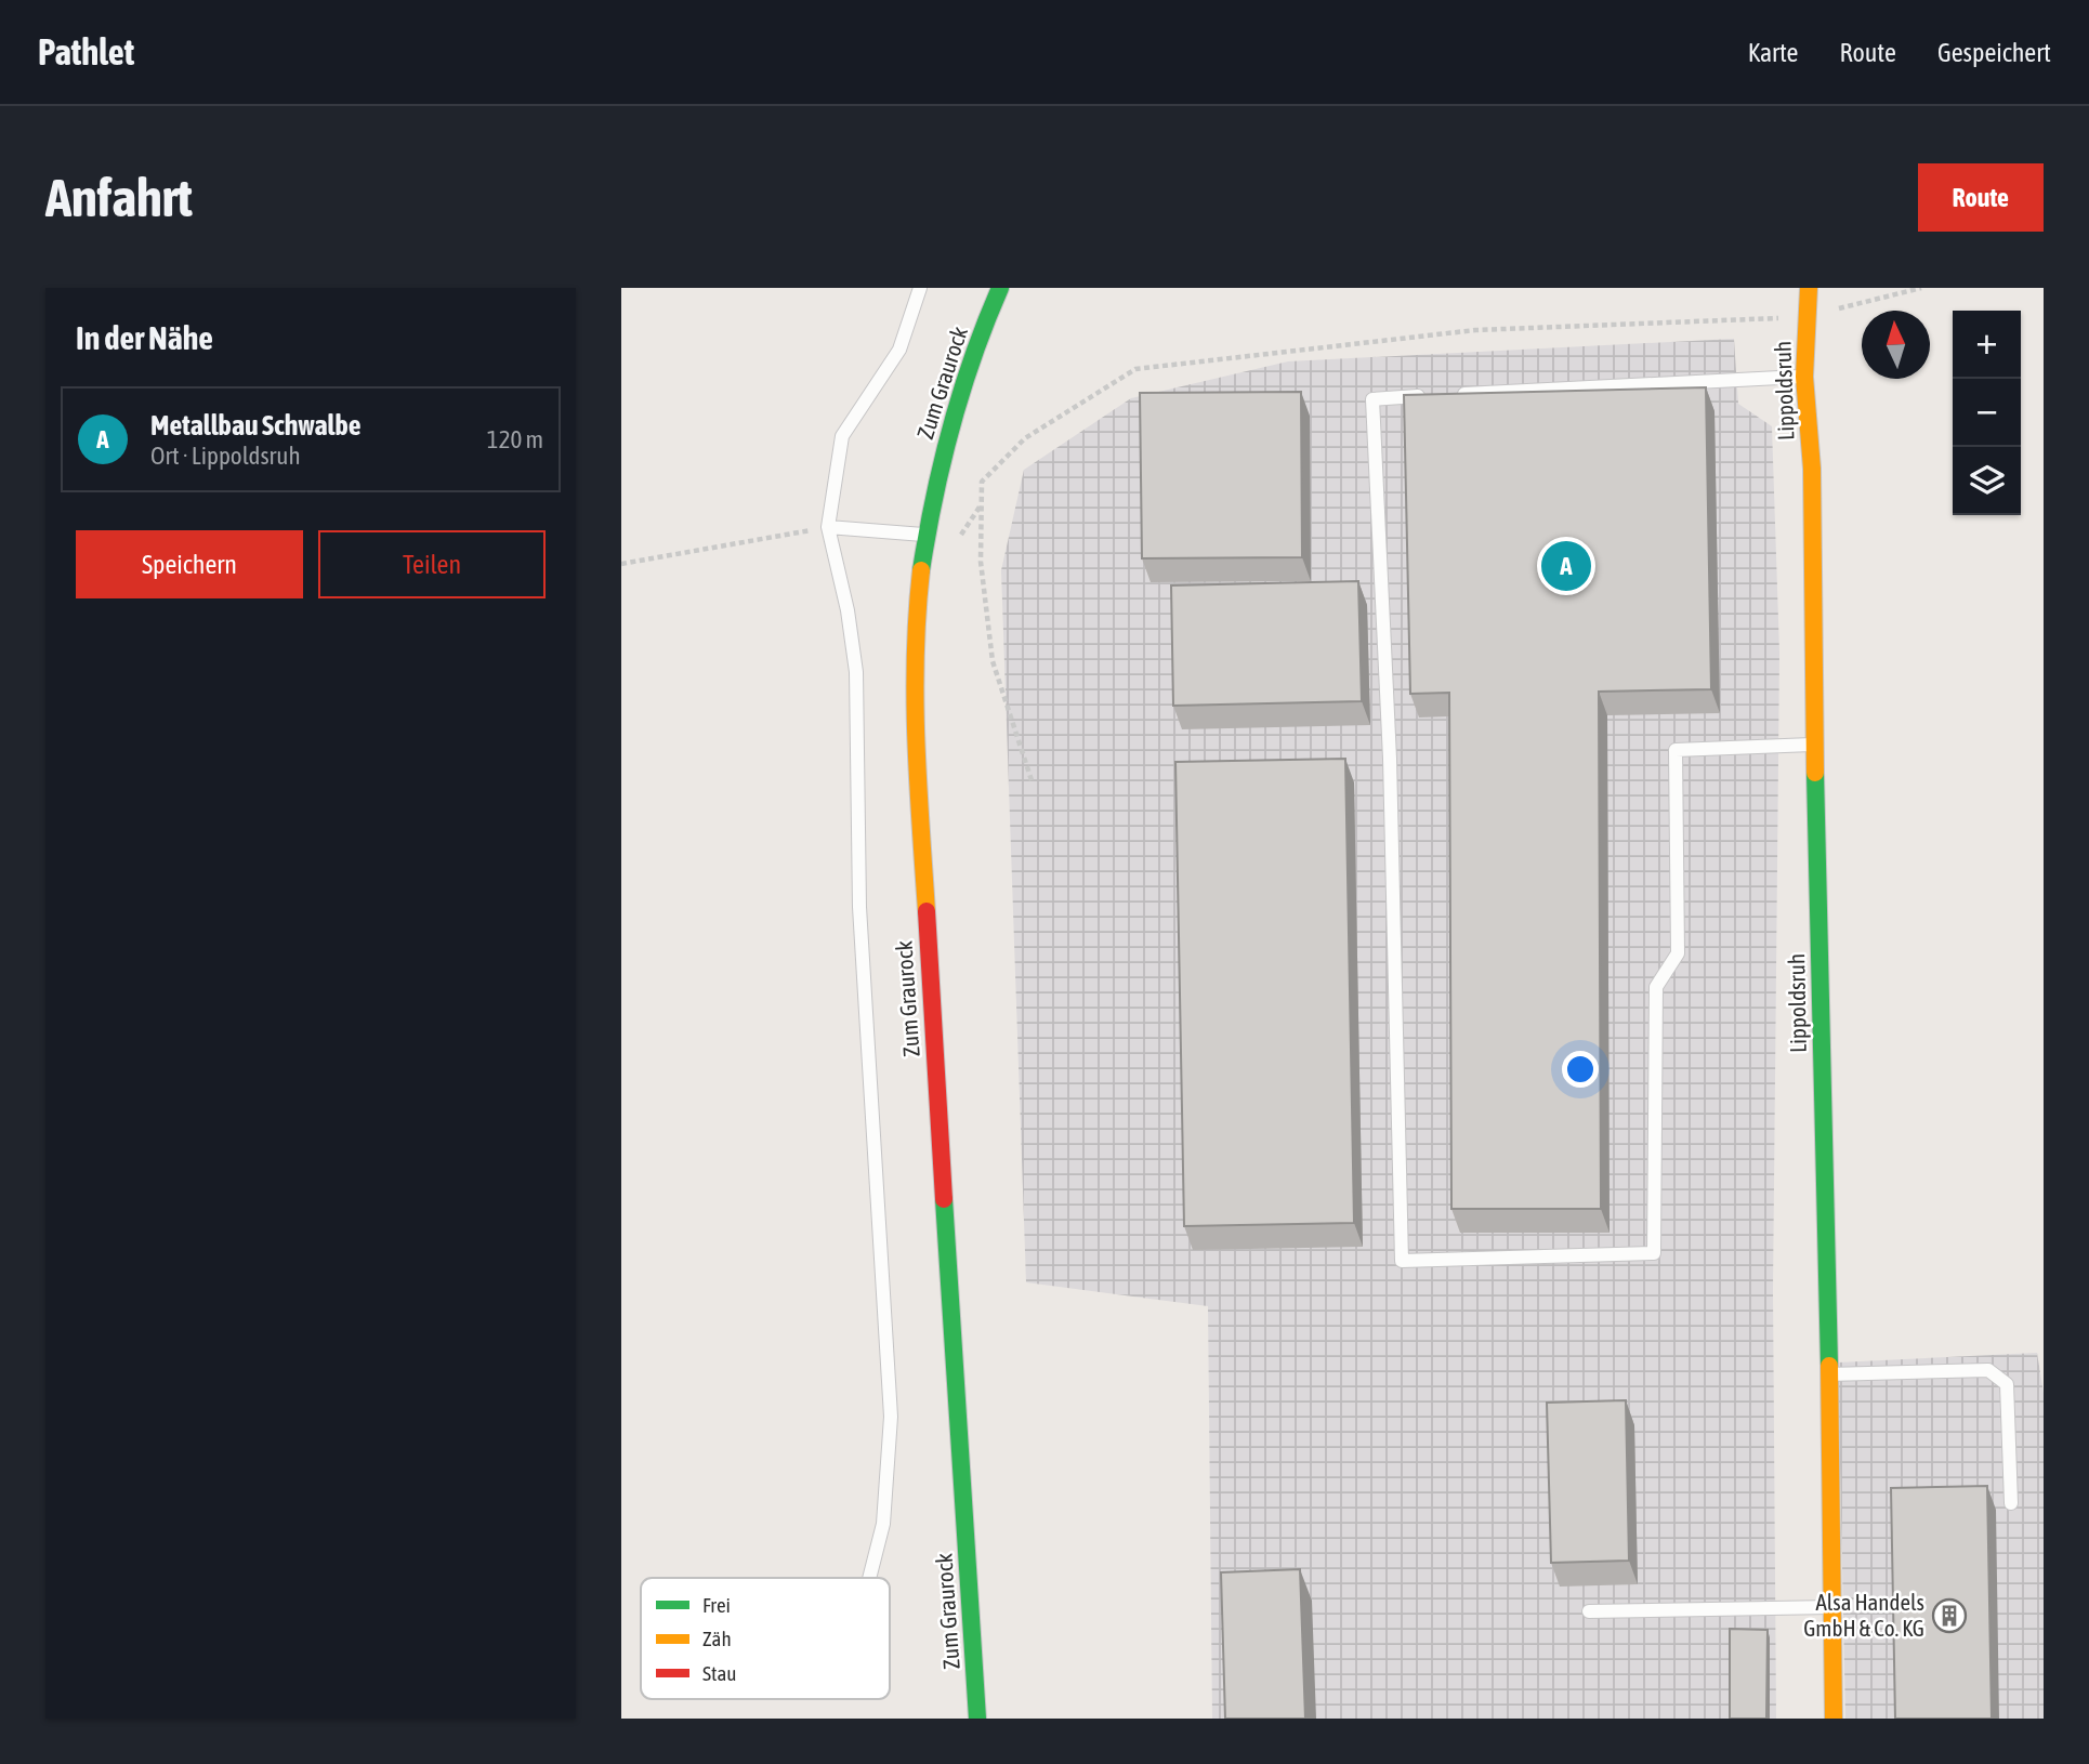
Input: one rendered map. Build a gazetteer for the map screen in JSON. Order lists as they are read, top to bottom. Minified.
{"streets":{"main road":["Zum Graurock","Lippoldsruh"]},"places":{"building":["Alsa Handels GmbH & Co. KG"]},"legend":["Frei","Zäh","Stau"],"north":"top","page":{"header":"Pathlet","nav":["Karte","Route","Gespeichert"],"buttons":["Route",["Speichern","Teilen"]],"title":"Anfahrt","heading":"In der Nähe","map_buttons":["+","−"],"list":[{"mark":"A","name":"Metallbau Schwalbe","note":"Ort · Lippoldsruh","value":"120 m"}],"pins":"A"}}
